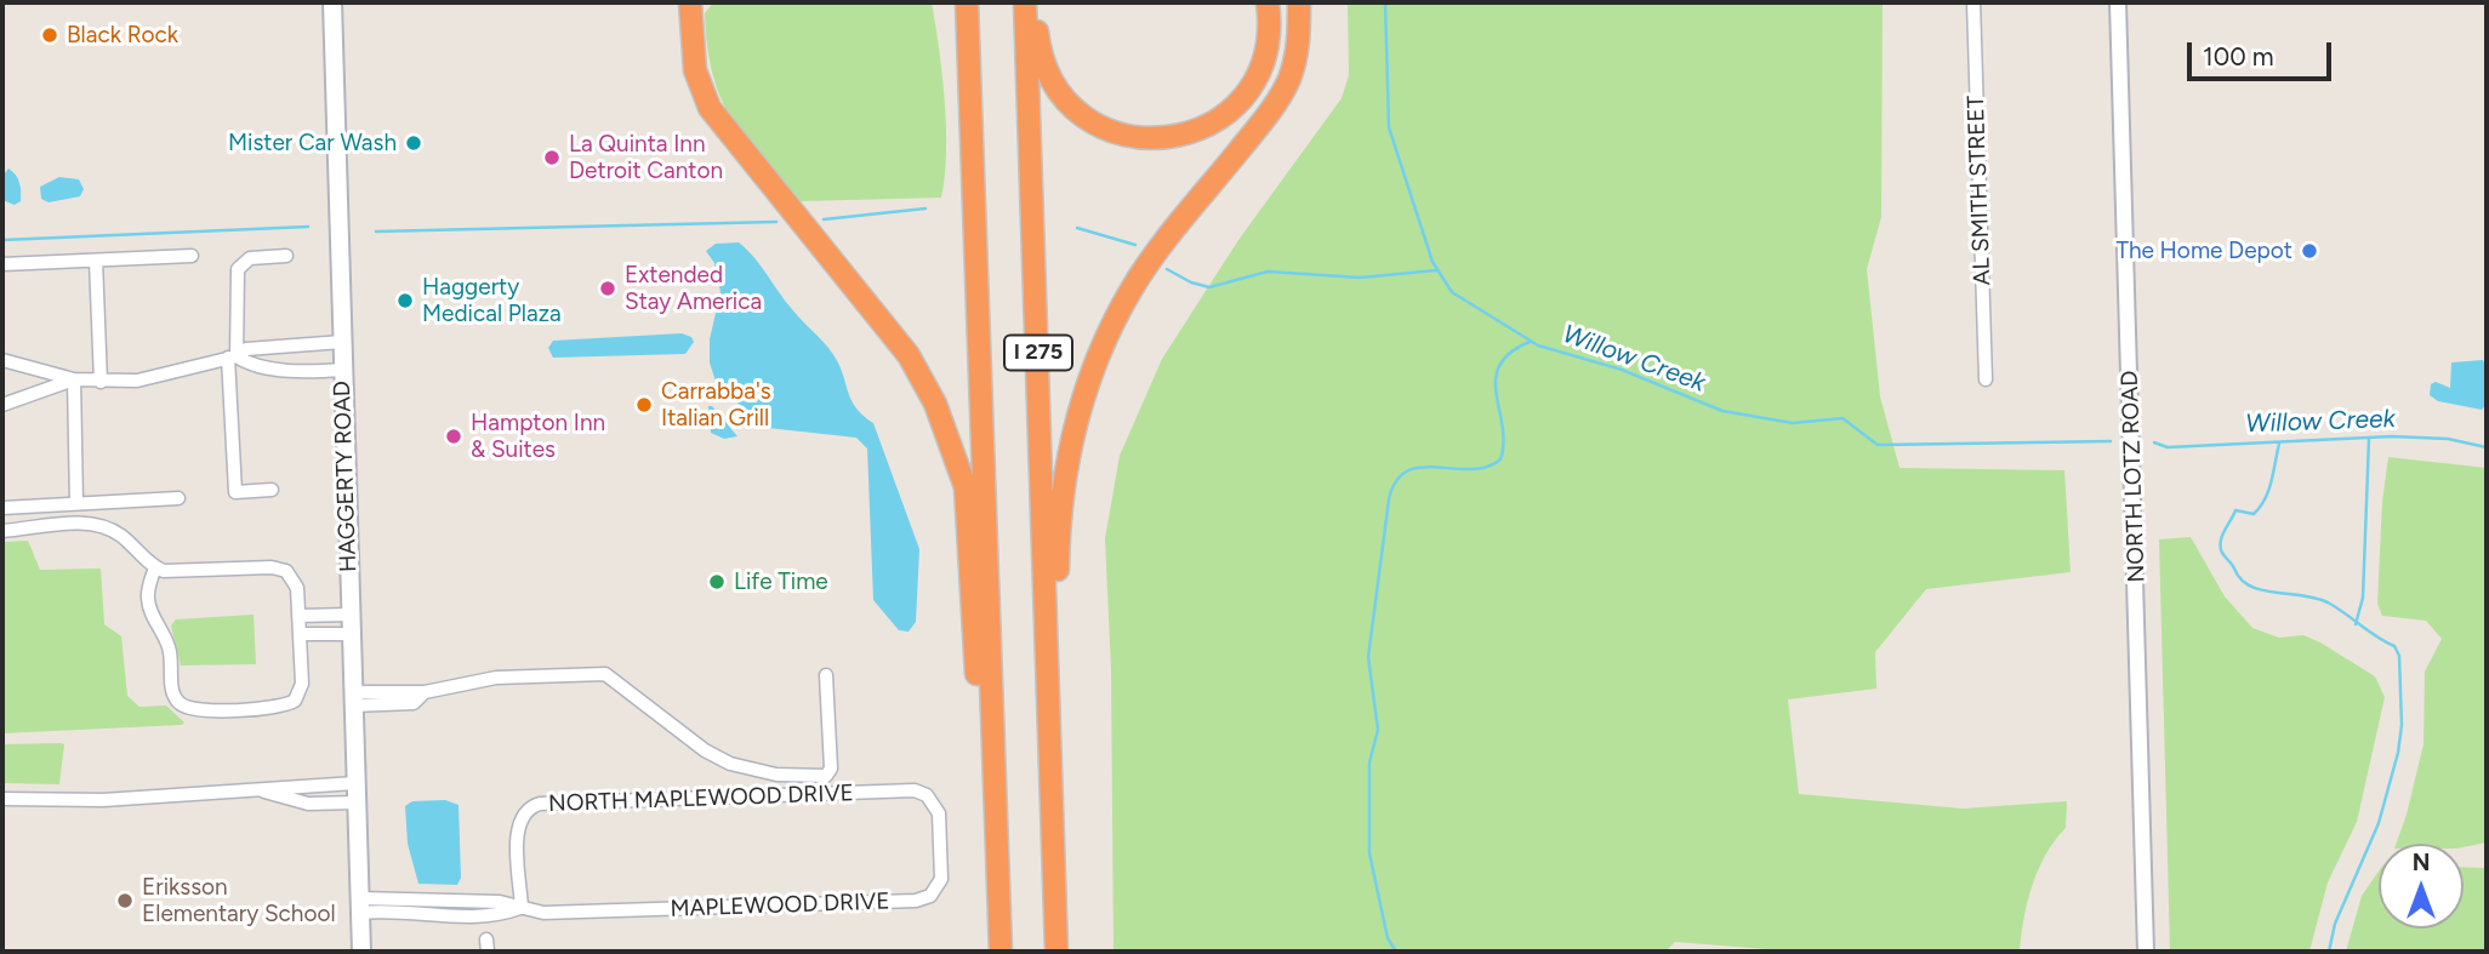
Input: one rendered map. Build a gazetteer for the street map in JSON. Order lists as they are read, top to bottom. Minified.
{"streets":{"highway":["I 275"],"main road":["HAGGERTY ROAD"],"street":["AL SMITH STREET","NORTH LOTZ ROAD","NORTH MAPLEWOOD DRIVE","MAPLEWOOD DRIVE"]},"crossings":[["HAGGERTY ROAD","MAPLEWOOD DRIVE"],["NORTH MAPLEWOOD DRIVE","MAPLEWOOD DRIVE"]],"water":["Willow Creek"],"places":["Black Rock","Mister Car Wash","La Quinta Inn Detroit Canton","The Home Depot","Extended Stay America","Haggerty Medical Plaza","Carrabba's Italian Grill","Hampton Inn & Suites","Life Time","Eriksson Elementary School"],"scale_bar":"100 m","north":"top"}
